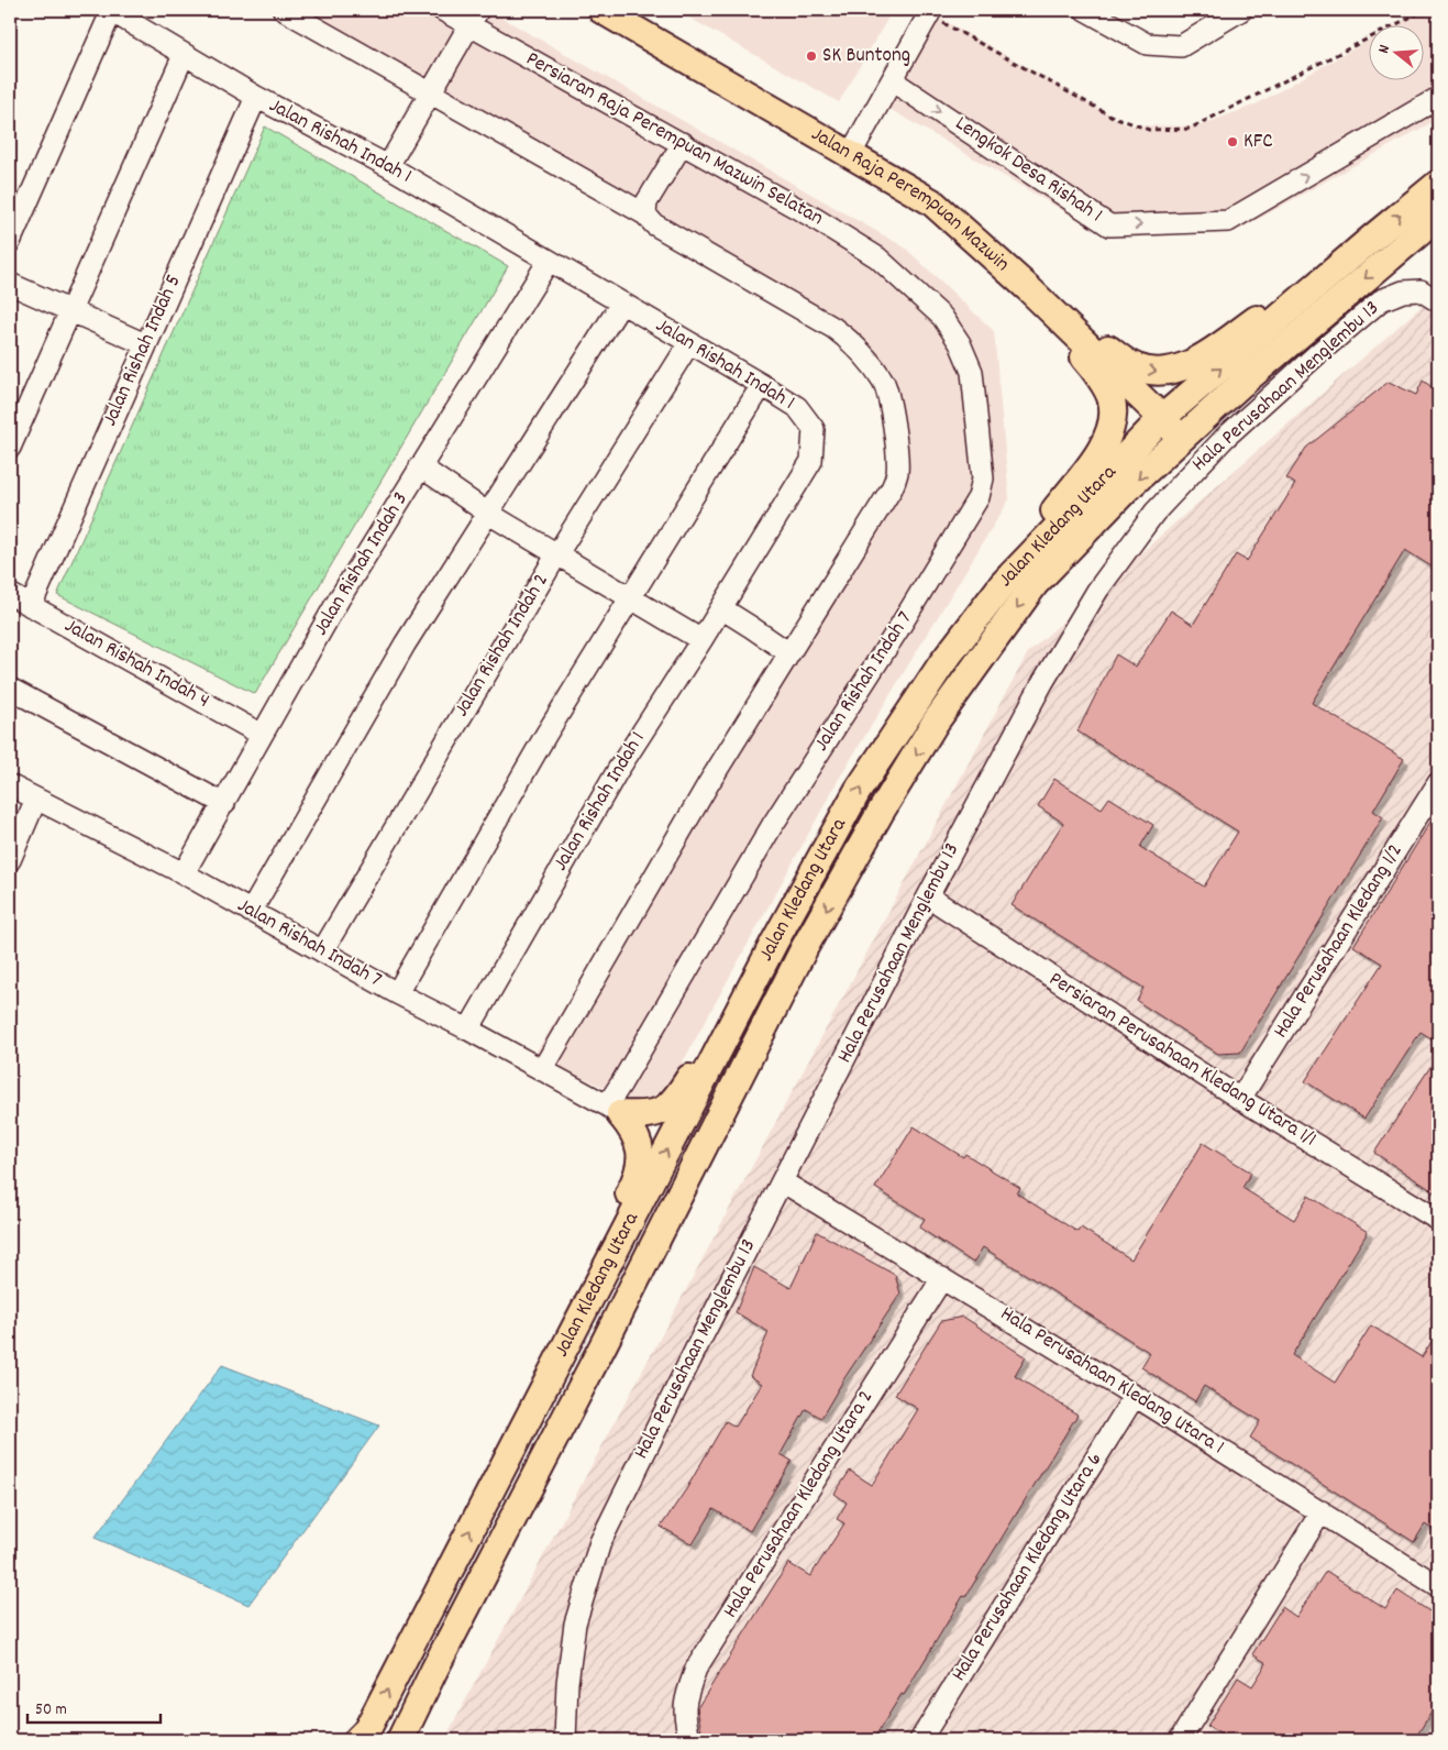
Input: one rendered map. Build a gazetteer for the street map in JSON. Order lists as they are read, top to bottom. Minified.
{"streets":{"main road":["Jalan Raja Perempuan Mazwin","Jalan Kledang Utara"],"street":["Persiaran Raja Perempuan Mazwin Selatan","Jalan Rishah Indah 1","Lengkok Desa Rishah 1","Jalan Rishah Indah 5","Hala Perusahaan Menglembu 13","Jalan Rishah Indah 3","Jalan Rishah Indah 2","Jalan Rishah Indah 4","Jalan Rishah Indah 7","Hala Perusahaan Kledang 1/2","Persiaran Perusahaan Kledang Utara 1/1","Hala Perusahaan Kledang Utara 1","Hala Perusahaan Kledang Utara 2","Hala Perusahaan Kledang Utara 6"]},"crossings":[["Persiaran Raja Perempuan Mazwin Selatan","Jalan Rishah Indah 7"],["Jalan Rishah Indah 1","Jalan Rishah Indah 5"],["Jalan Rishah Indah 1","Jalan Rishah Indah 3"],["Jalan Rishah Indah 1","Jalan Rishah Indah 2"],["Jalan Rishah Indah 1","Jalan Rishah Indah 7"],["Jalan Raja Perempuan Mazwin","Jalan Kledang Utara"],["Jalan Rishah Indah 5","Jalan Rishah Indah 4"],["Hala Perusahaan Menglembu 13","Persiaran Perusahaan Kledang Utara 1/1"],["Hala Perusahaan Menglembu 13","Hala Perusahaan Kledang Utara 1"],["Jalan Rishah Indah 3","Jalan Rishah Indah 4"],["Jalan Rishah Indah 3","Jalan Rishah Indah 7"],["Jalan Rishah Indah 2","Jalan Rishah Indah 7"],["Hala Perusahaan Kledang 1/2","Persiaran Perusahaan Kledang Utara 1/1"],["Hala Perusahaan Kledang Utara 1","Hala Perusahaan Kledang Utara 2"],["Hala Perusahaan Kledang Utara 1","Hala Perusahaan Kledang Utara 6"]],"one_way":["Lengkok Desa Rishah 1"],"places":["SK Buntong","KFC"],"scale_bar":"50 m","north":"left"}
